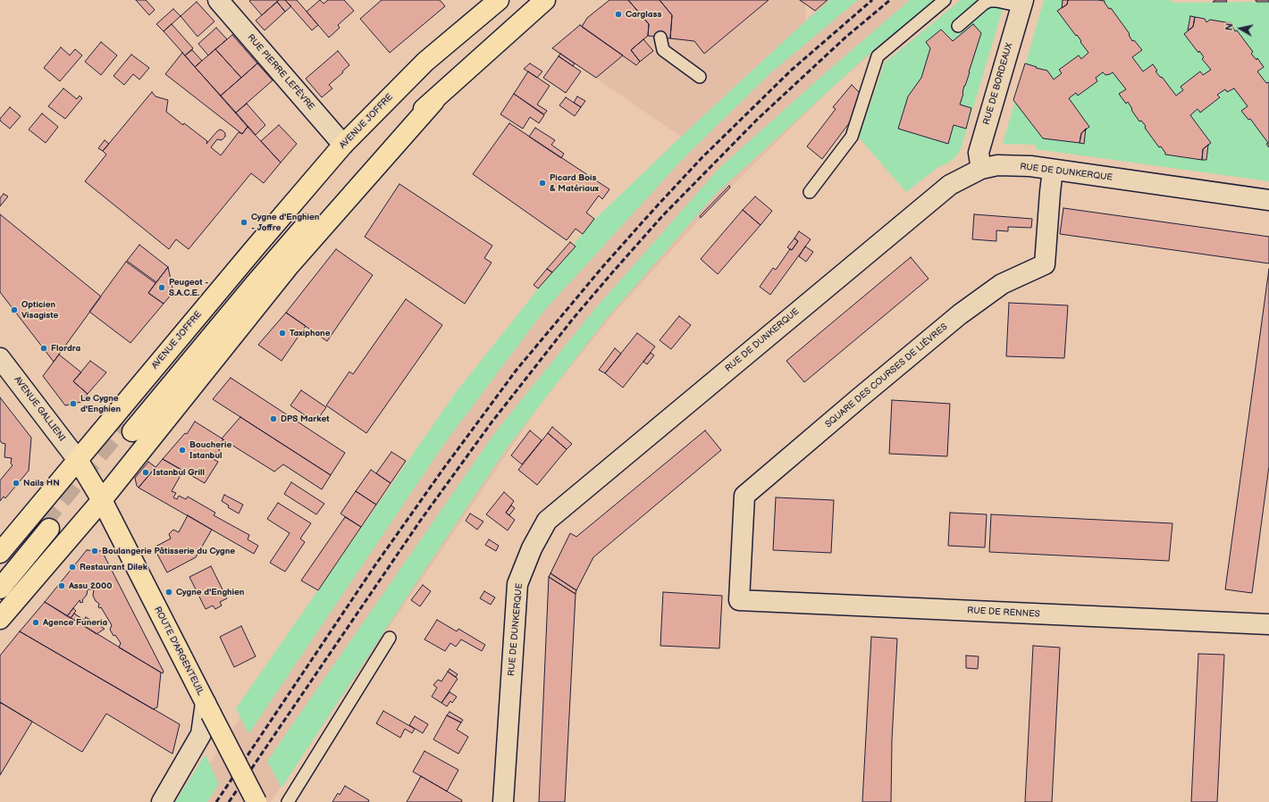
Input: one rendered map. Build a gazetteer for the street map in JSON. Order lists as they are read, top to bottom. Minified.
{"streets":{"main road":["AVENUE JOFFRE","ROUTE D'ARGENTEUIL"],"street":["RUE PIERRE LEFÈVRE","RUE DE BORDEAUX","RUE DE DUNKERQUE","SQUARE DES COURSES DE LIÈVRES","AVENUE GALLIENI","RUE DE RENNES"]},"crossings":[["RUE PIERRE LEFÈVRE","AVENUE JOFFRE"],["RUE DE BORDEAUX","RUE DE DUNKERQUE"],["AVENUE JOFFRE","AVENUE GALLIENI"],["AVENUE JOFFRE","ROUTE D'ARGENTEUIL"],["RUE DE DUNKERQUE","SQUARE DES COURSES DE LIÈVRES"],["SQUARE DES COURSES DE LIÈVRES","RUE DE RENNES"],["AVENUE GALLIENI","ROUTE D'ARGENTEUIL"]],"places":["Carglass","Picard Bois & Matériaux","Cygne d'Enghien - Joffre","Peugeot - S.A.C.E.","Opticien Visagiste","Taxiphone","Flordra","Le Cygne d'Enghien","DPS Market","Boucherie Istanbul","Istanbul Grill","Nails HN","Boulangerie Pâtisserie du Cygne","Restaurant Dilek","Assu 2000","Cygne d'Enghien","Agence Funeria"],"north":"left"}
